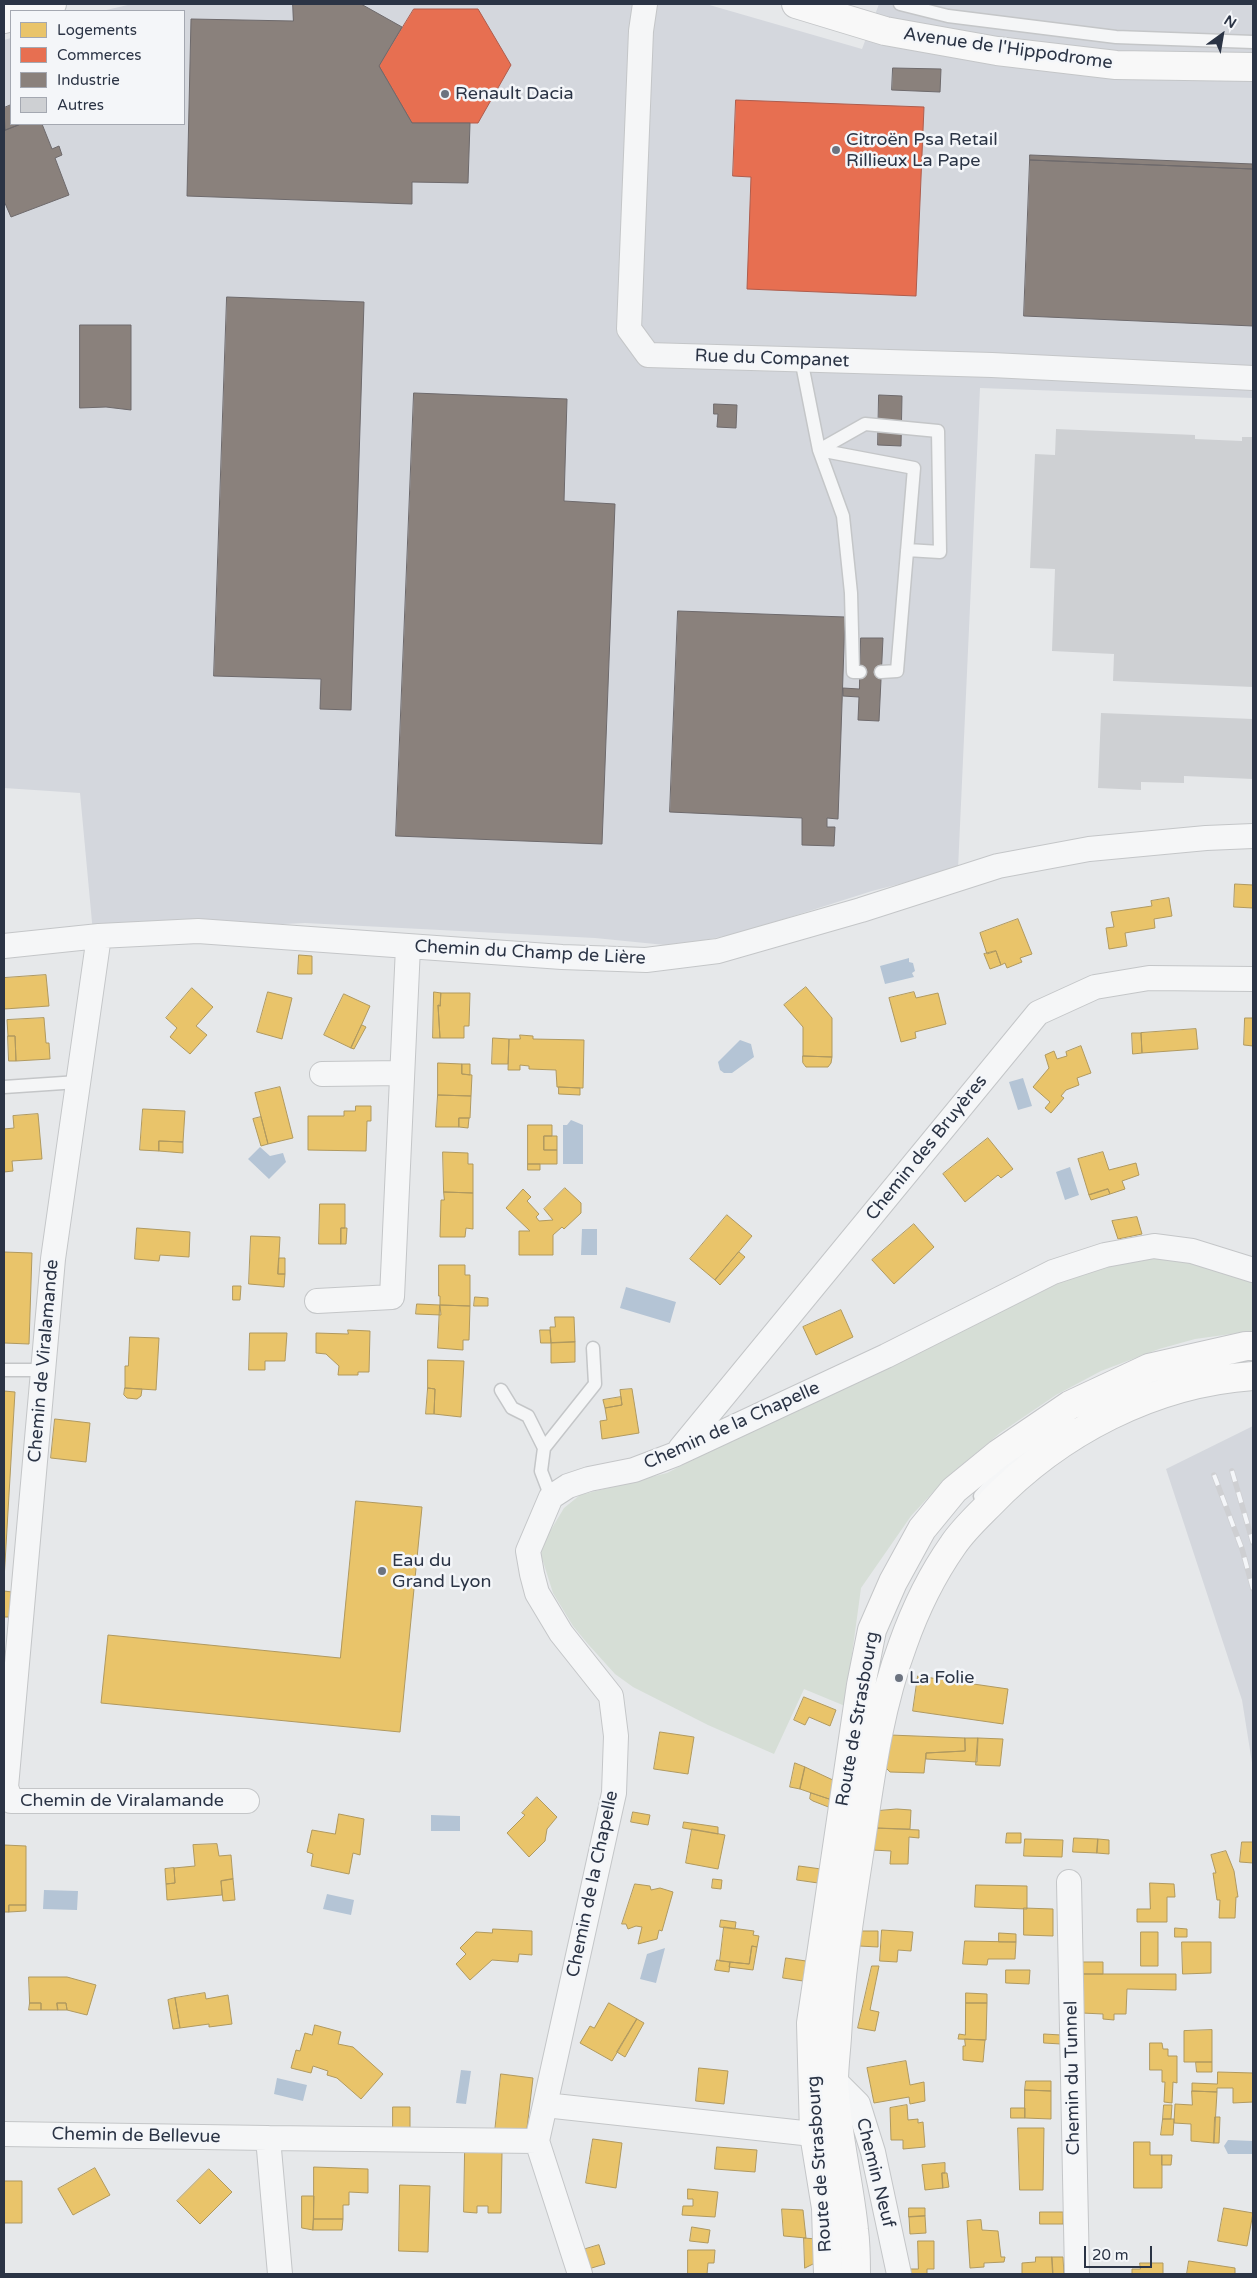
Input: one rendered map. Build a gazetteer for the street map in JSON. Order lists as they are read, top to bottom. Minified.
{"streets":{"main road":["Avenue de l'Hippodrome","Route de Strasbourg"],"street":["Rue du Companet","Chemin du Champ de Lière","Chemin des Bruyères","Chemin de Viralamande","Chemin de la Chapelle","Chemin du Tunnel","Chemin de Bellevue","Chemin Neuf"]},"crossings":[["Chemin du Champ de Lière","Chemin de Viralamande"],["Chemin des Bruyères","Chemin de la Chapelle"],["Route de Strasbourg","Chemin Neuf"]],"places":["Renault Dacia","Citroën Psa Retail Rillieux La Pape","Eau du Grand Lyon","La Folie"],"legend":["Logements","Commerces","Industrie","Autres"],"scale_bar":"20 m","north":"top right"}
